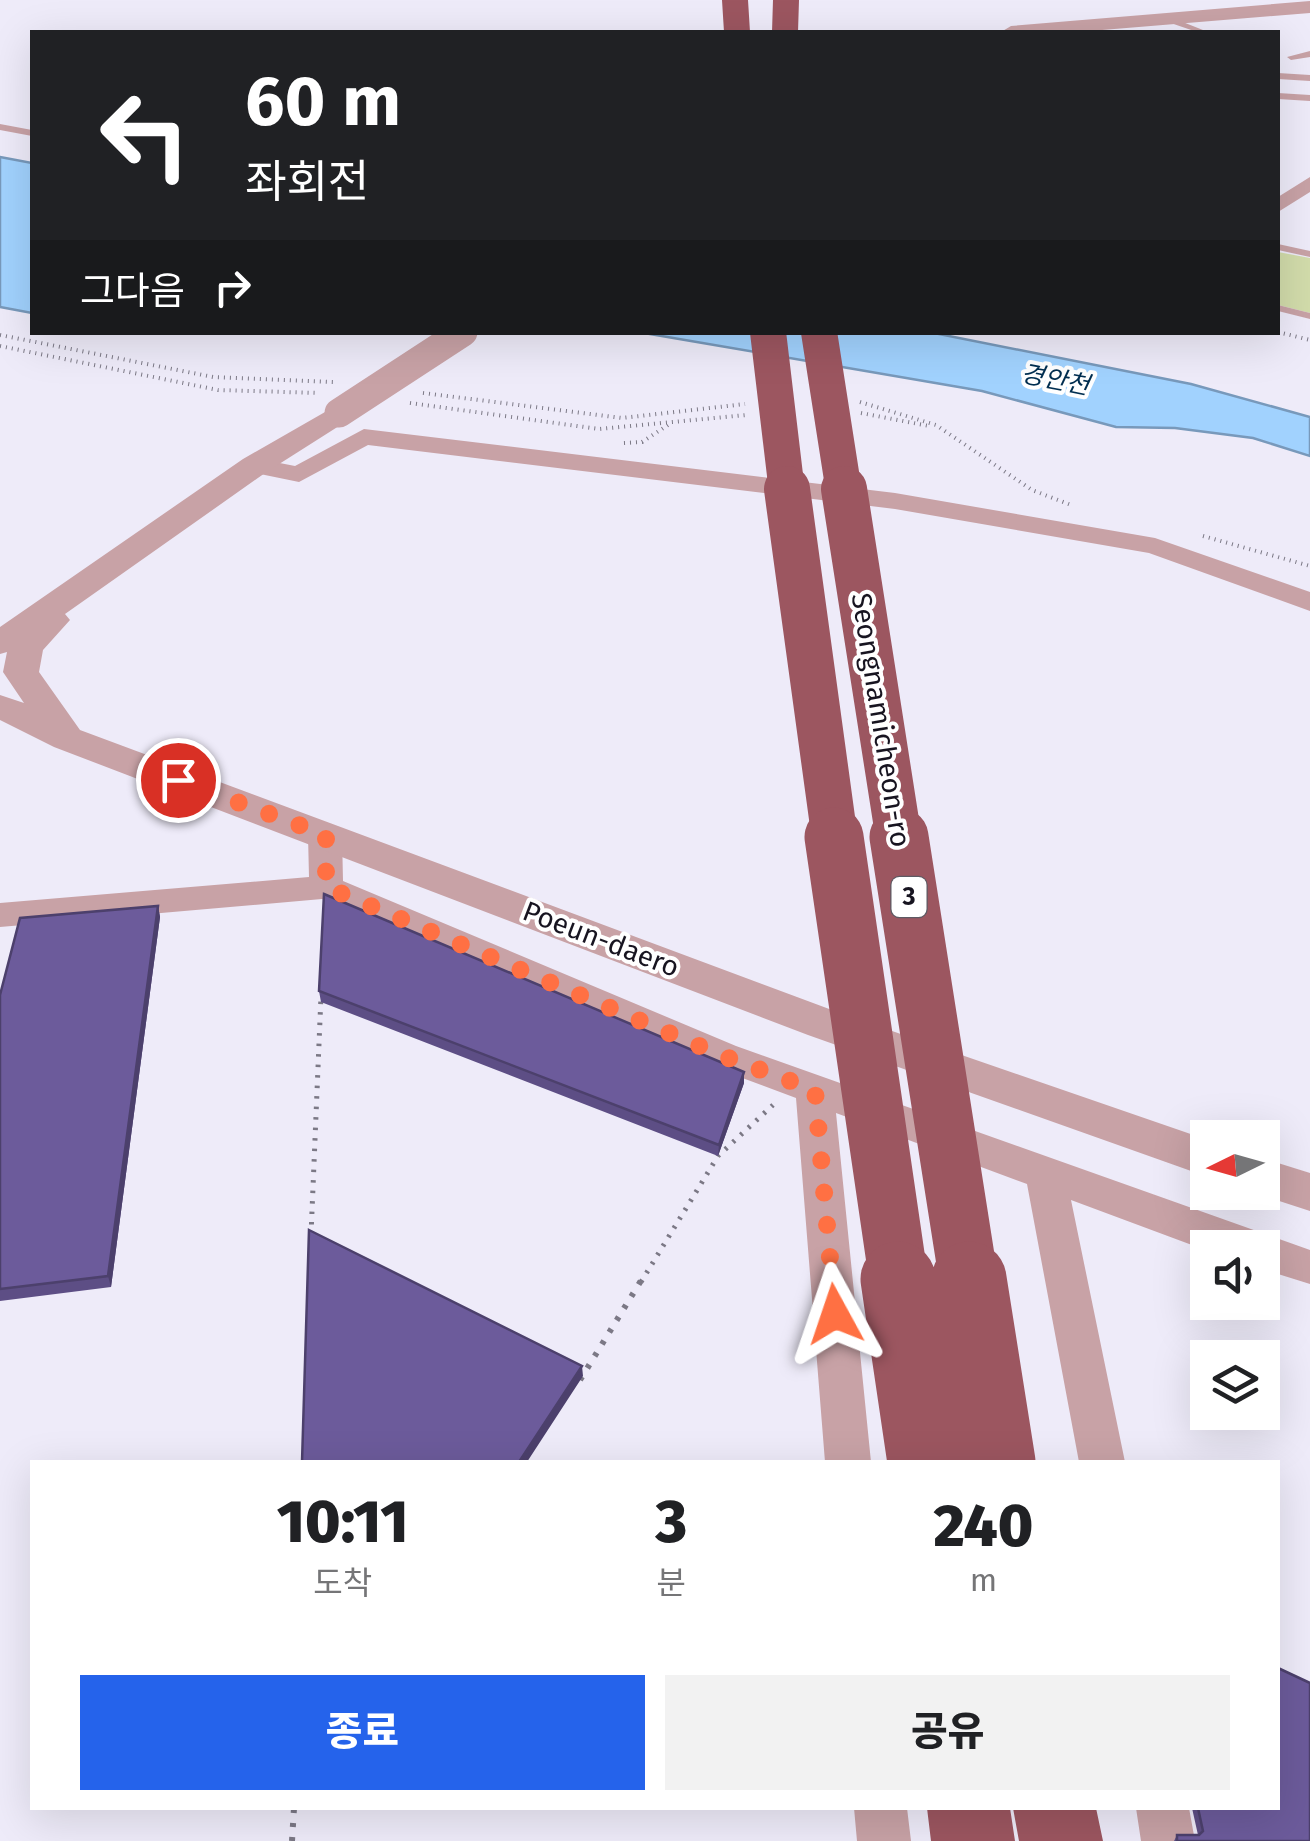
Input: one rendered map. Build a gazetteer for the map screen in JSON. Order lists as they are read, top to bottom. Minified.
{"streets":{"highway":["Seongnamicheon-ro","3"],"street":["Poeun-daero"]},"water":["경안천"],"north":"left","page":{"turn":["60 m","좌회전"],"then":"그다음","eta":["10:11","도착","3","분","240","m"],"buttons":["종료","공유"]}}
